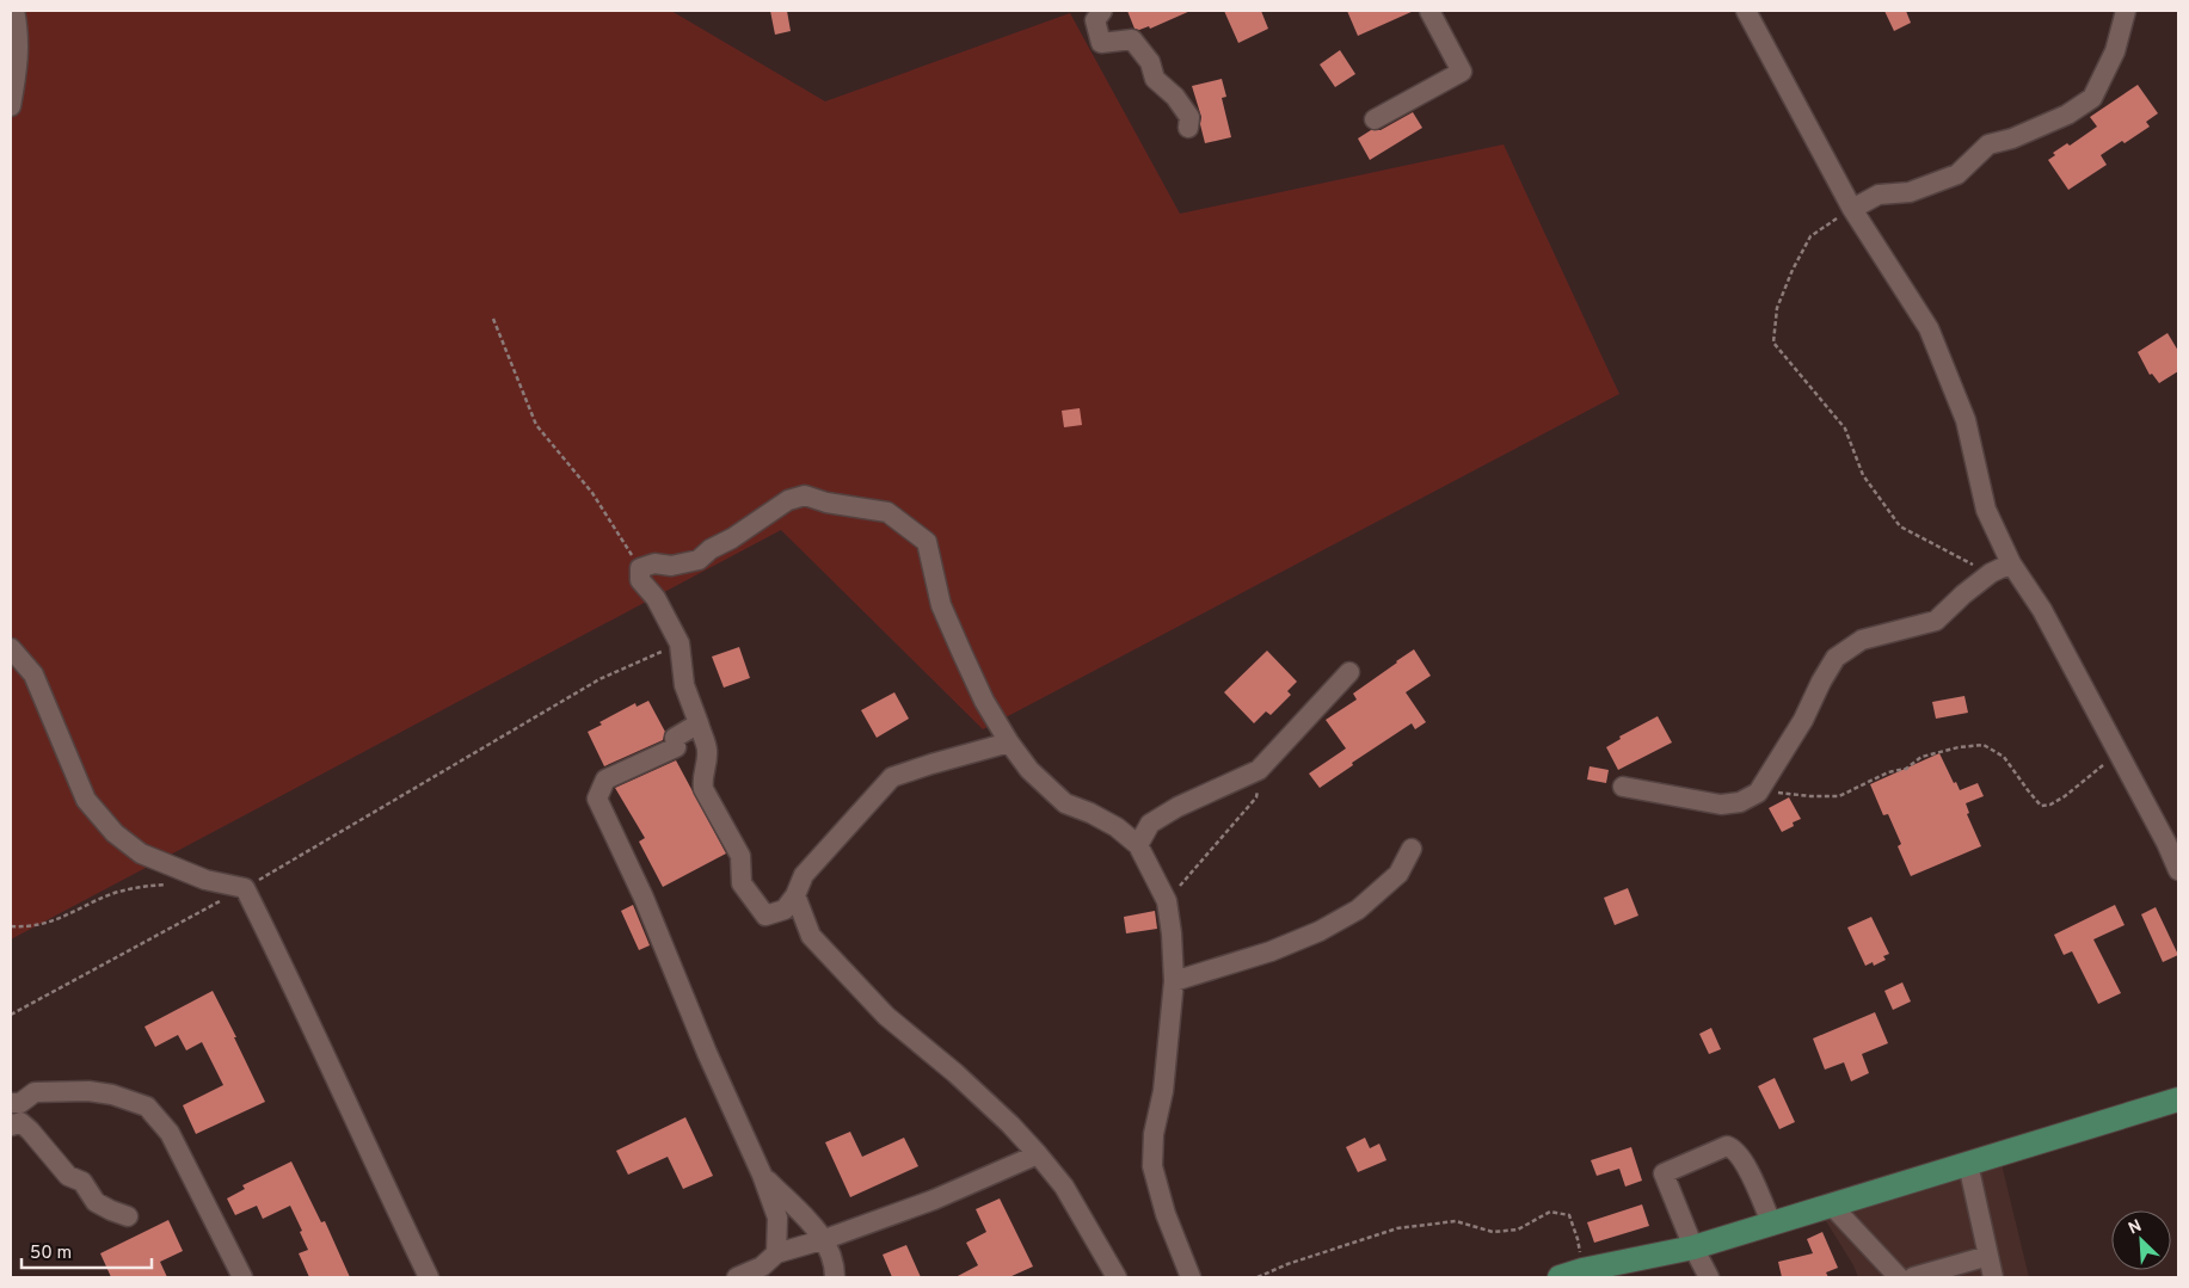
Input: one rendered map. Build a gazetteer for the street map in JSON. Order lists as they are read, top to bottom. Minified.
{"scale_bar":"50 m","north":"top left"}
